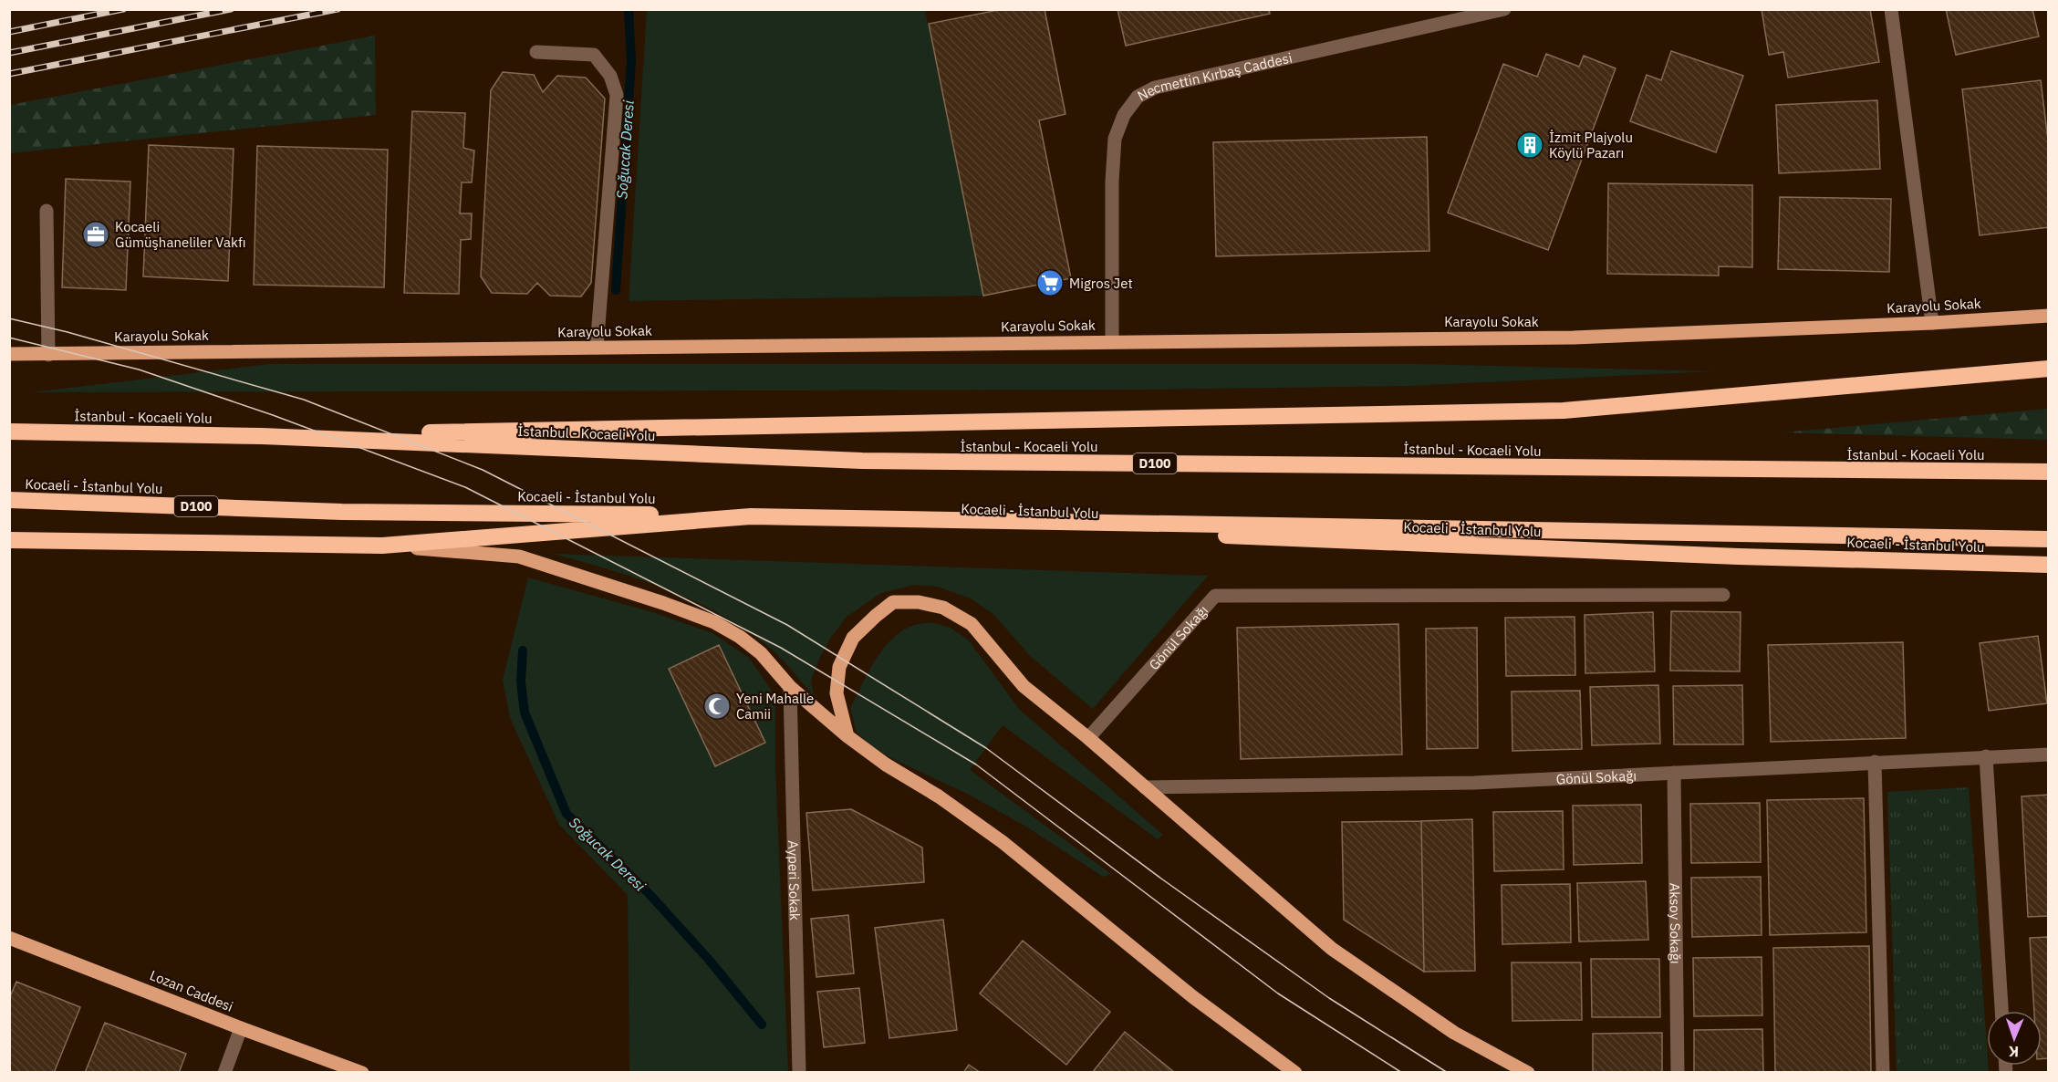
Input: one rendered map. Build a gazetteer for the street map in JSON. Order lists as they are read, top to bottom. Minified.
{"streets":{"highway":["İstanbul - Kocaeli Yolu","D100","Kocaeli - İstanbul Yolu"],"main road":["Karayolu Sokak","Lozan Caddesi"],"street":["Necmettin Kırbaş Caddesi","Gönül Sokağı","Ayperi Sokak","Aksoy Sokağı"]},"crossings":[["Necmettin Kırbaş Caddesi","Karayolu Sokak"],["Gönül Sokağı","Aksoy Sokağı"]],"water":["Soğucak Deresi"],"places":{"building":["İzmit Plajyolu Köylü Pazarı"],"office":["Kocaeli Gümüşhaneliler Vakfı"],"supermarket":["Migros Jet"],"mosque":["Yeni Mahalle Camii"]},"north":"bottom"}
